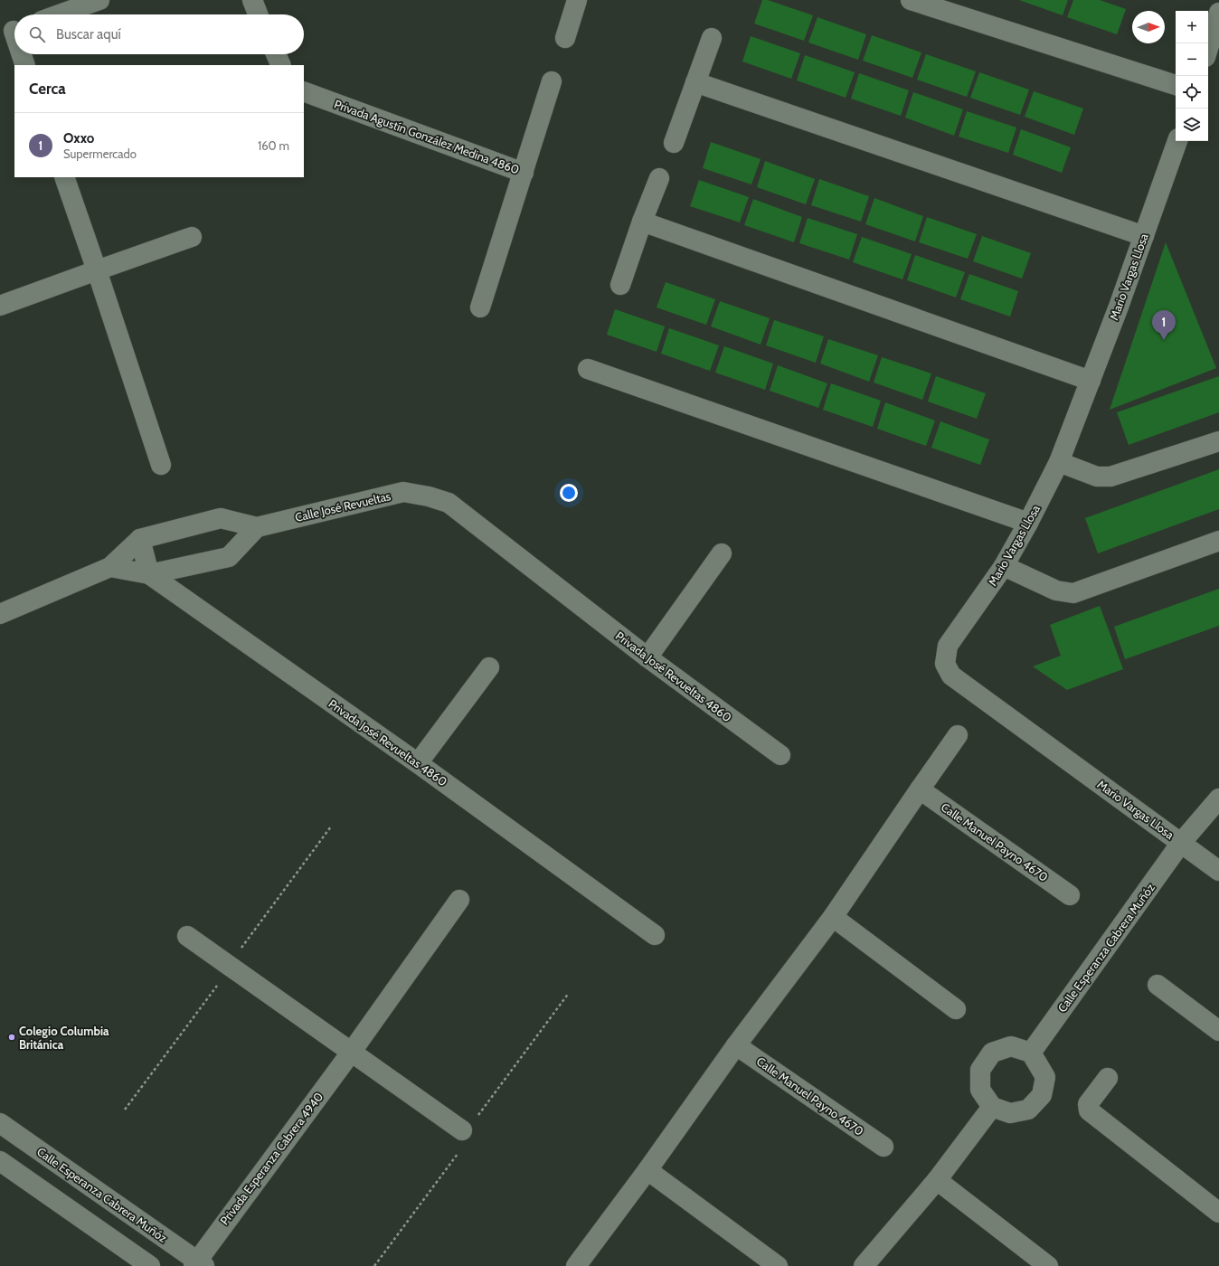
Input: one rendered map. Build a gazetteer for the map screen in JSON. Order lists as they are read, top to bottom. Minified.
{"streets":{"street":["Privada Agustín González Medina 4860","Mario Vargas Llosa","Calle José Revueltas","Privada José Revueltas 4860","Calle Manuel Payno 4670","Calle Esperanza Cabrera Muñóz","Privada Esperanza Cabrera 4940"]},"crossings":[["Mario Vargas Llosa","Calle Esperanza Cabrera Muñóz"],["Calle José Revueltas","Privada José Revueltas 4860"],["Calle Esperanza Cabrera Muñóz","Privada Esperanza Cabrera 4940"]],"places":["Colegio Columbia Británica"],"north":"right","page":{"map_buttons":["+","−"],"search":"Buscar aquí","heading":"Cerca","list":[{"mark":"1","name":"Oxxo","note":"Supermercado","value":"160 m"}],"pins":"1"}}
